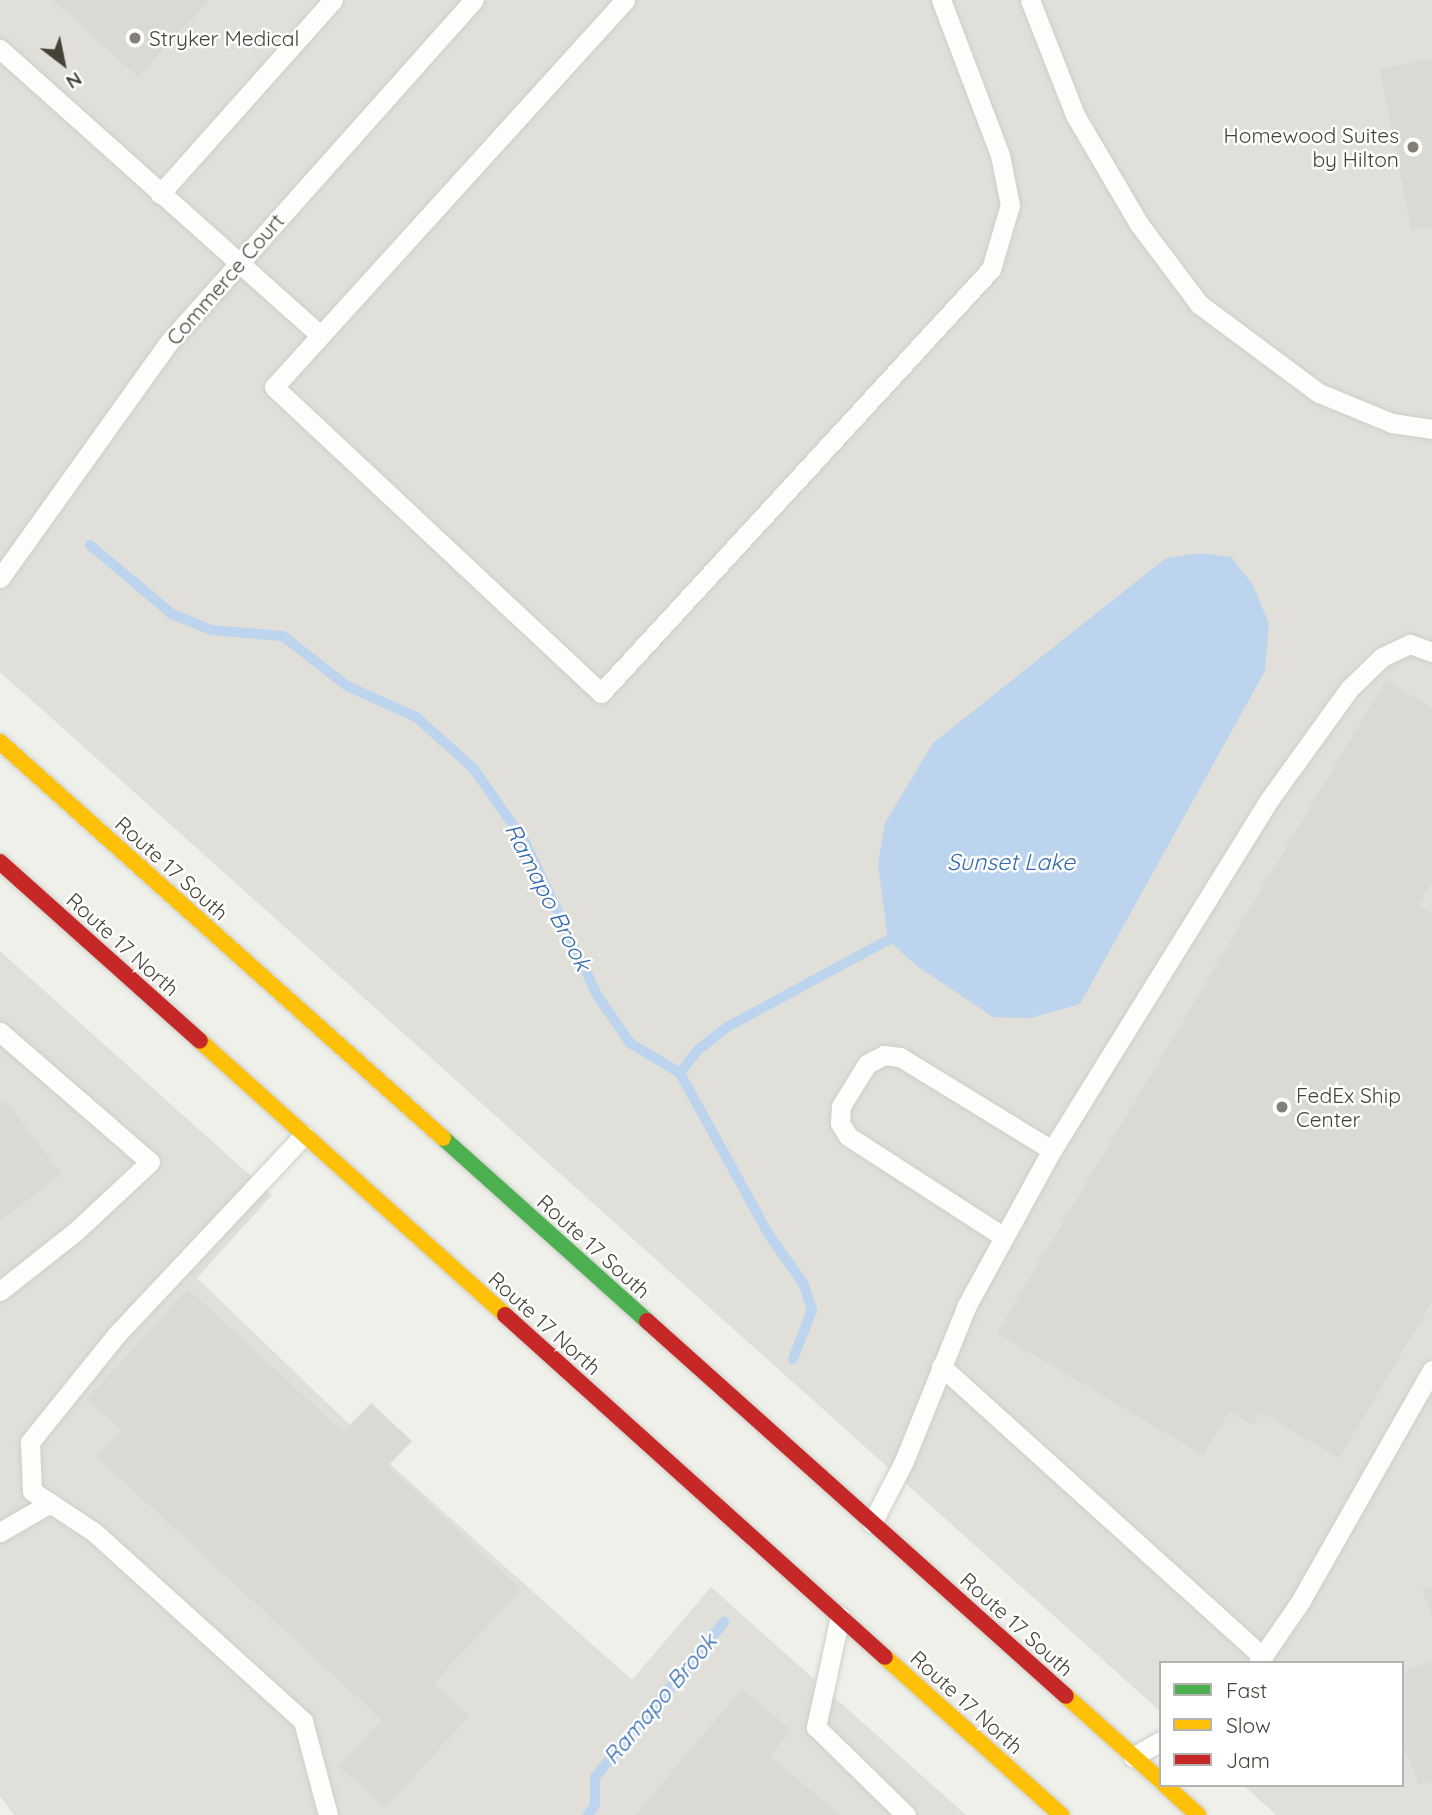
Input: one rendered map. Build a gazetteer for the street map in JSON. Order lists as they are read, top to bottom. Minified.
{"streets":{"highway":["Route 17 South","Route 17 North"],"lane":["Commerce Court"]},"water":["Sunset Lake","Ramapo Brook"],"places":["Stryker Medical","Homewood Suites by Hilton","FedEx Ship Center"],"legend":["Fast","Slow","Jam"],"north":"bottom right"}
